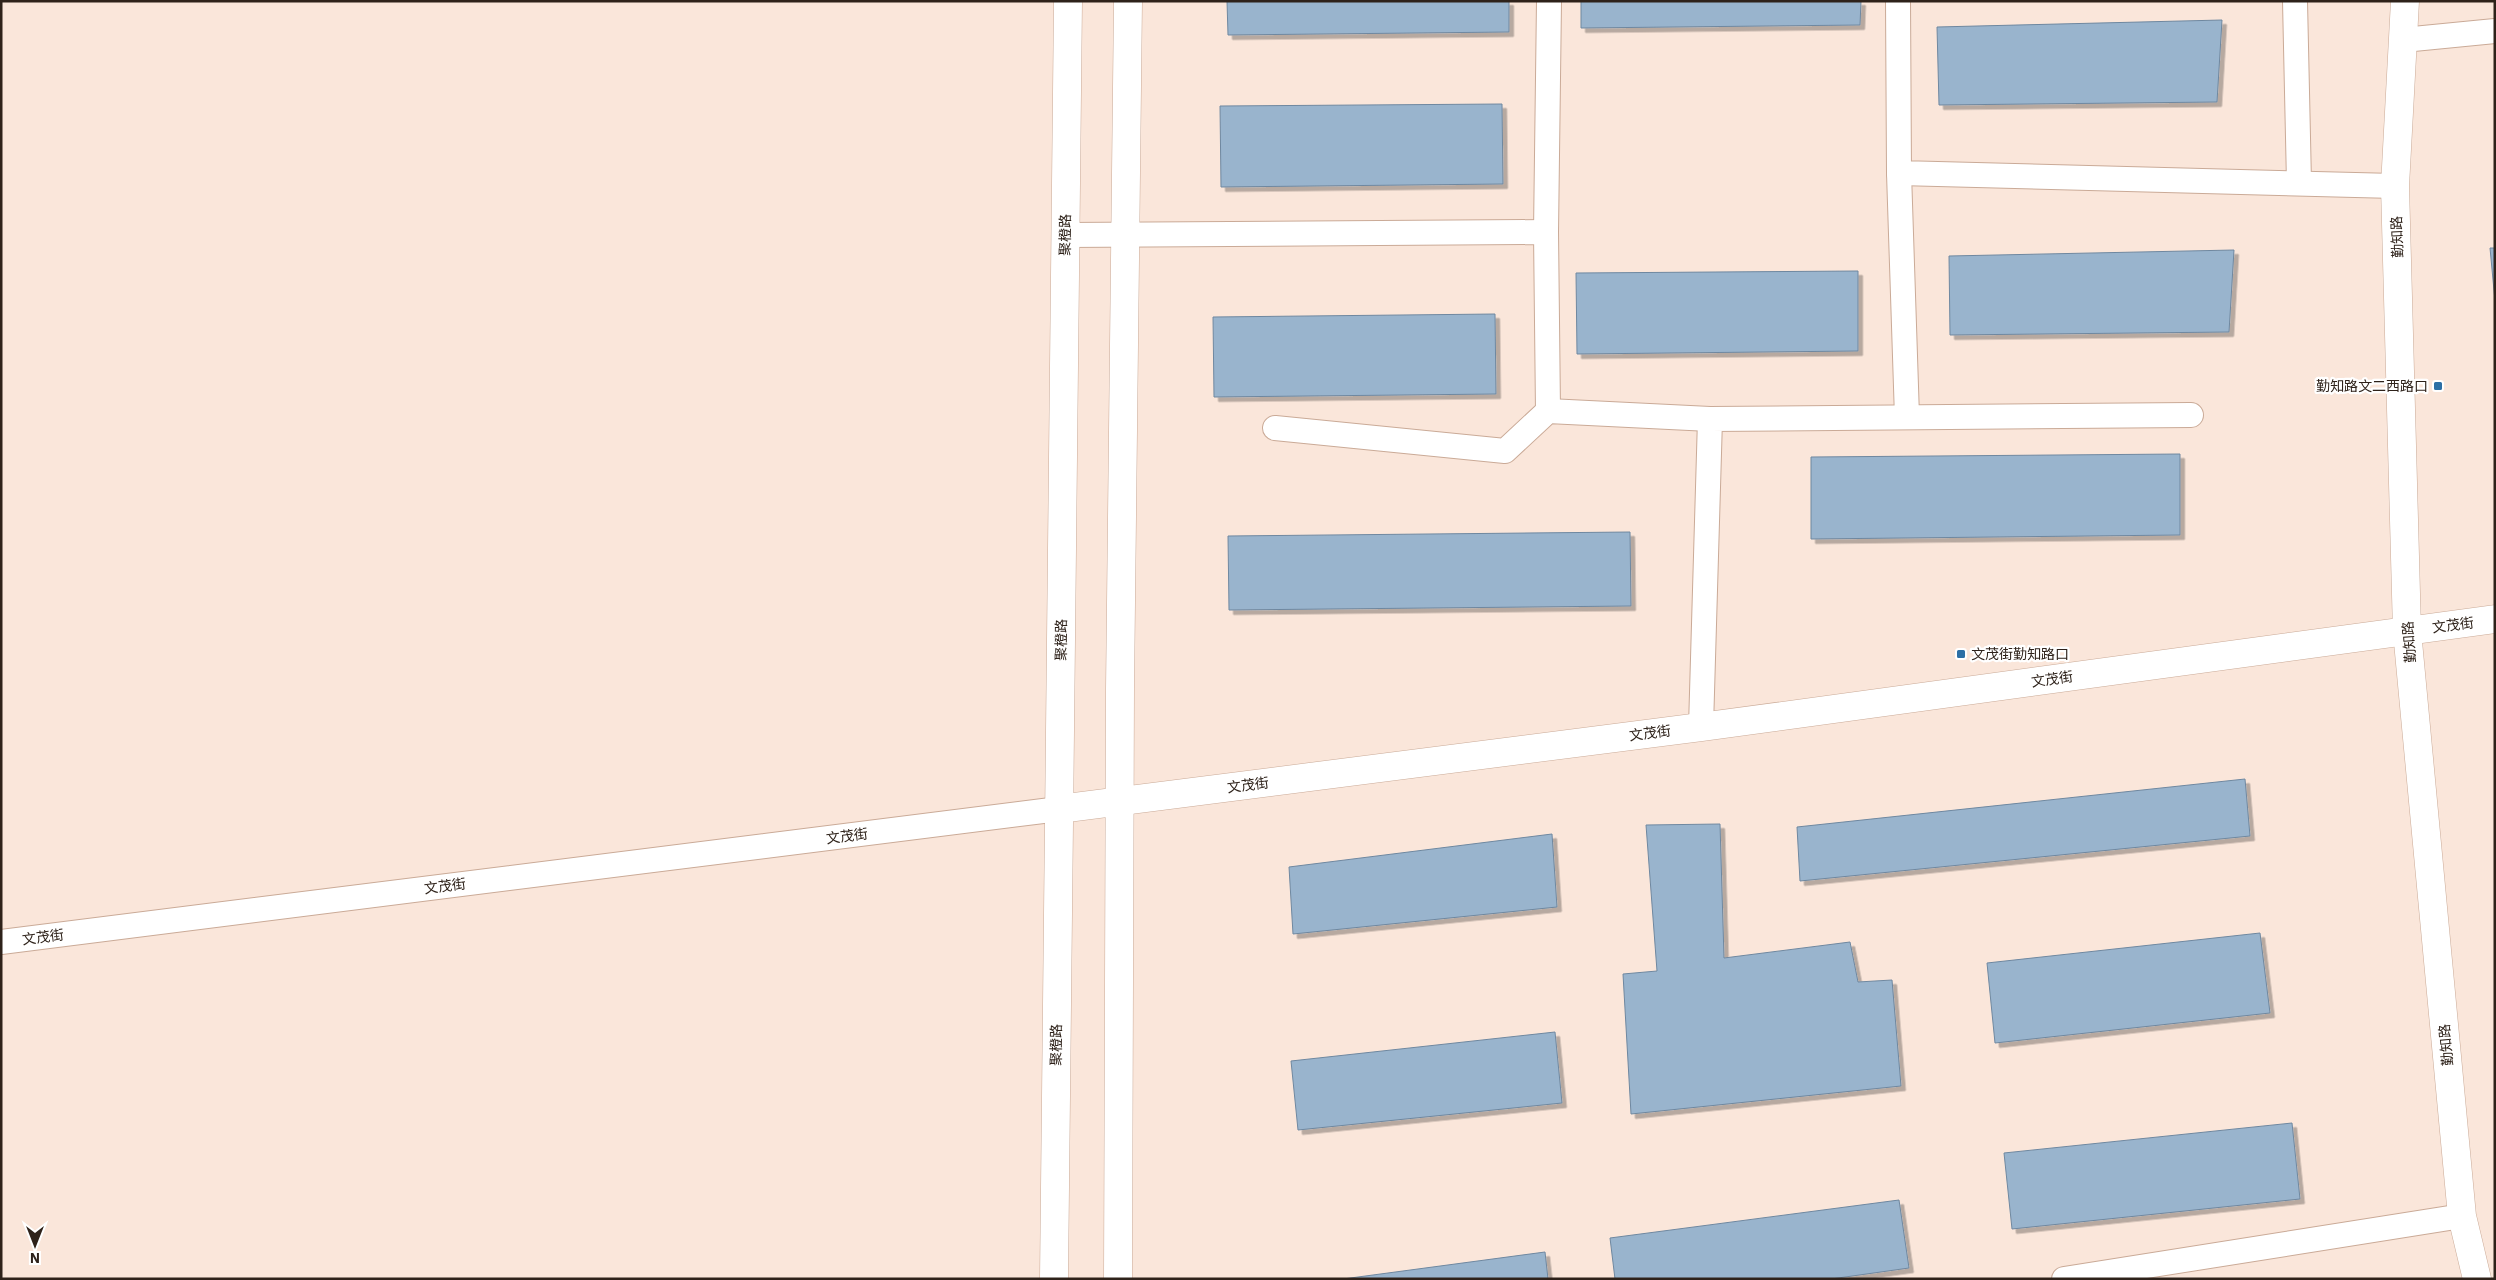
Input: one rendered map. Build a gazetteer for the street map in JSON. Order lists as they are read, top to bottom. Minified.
{"streets":{"street":["聚橙路","勤知路","文茂街"]},"crossings":[["聚橙路","文茂街"],["勤知路","文茂街"]],"places":{"transit":["勤知路文二西路口","文茂街勤知路口"]},"north":"bottom"}
